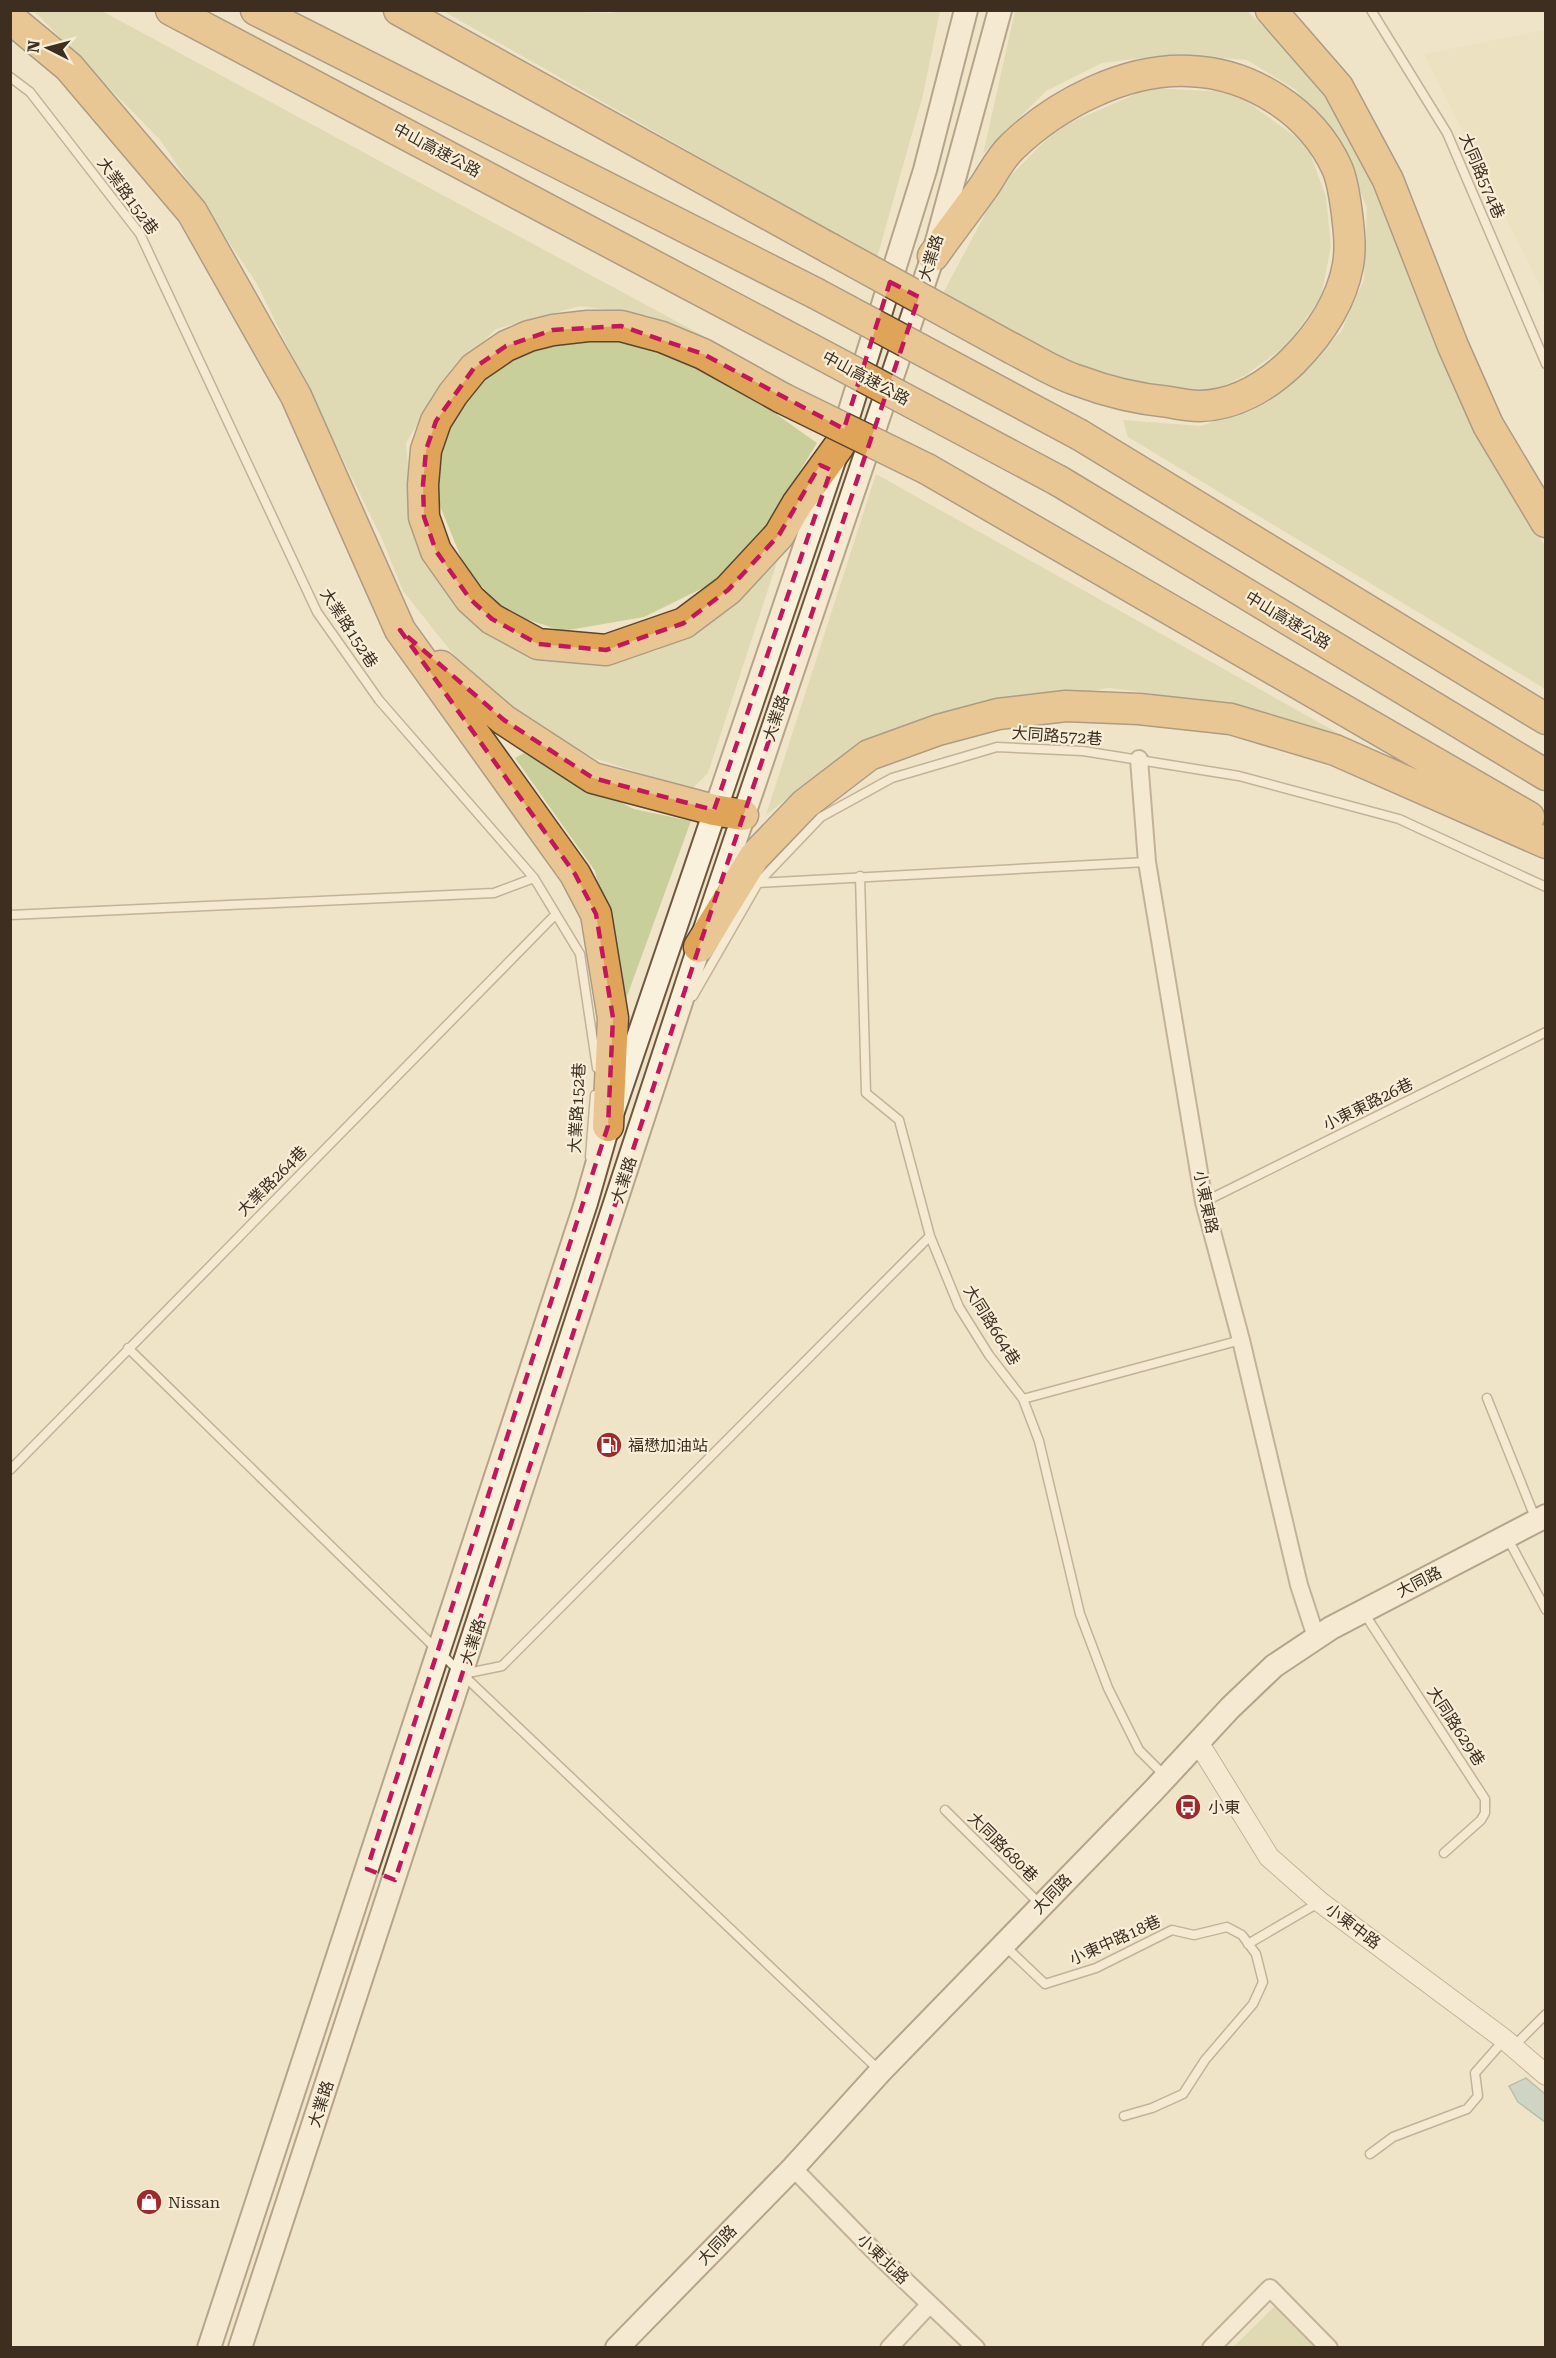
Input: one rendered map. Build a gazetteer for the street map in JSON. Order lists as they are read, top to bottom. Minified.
{"streets":{"highway":["中山高速公路"],"main road":["大業路","大同路"],"street":["小東東路","小東中路","小東北路"],"lane":["大同路574巷","大業路152巷","大同路572巷","小東東路26巷","大業路264巷","大同路664巷","大同路629巷","大同路680巷","小東中路18巷"]},"crossings":[["大業路152巷","大業路"],["大業路152巷","大業路264巷"],["大業路","大同路572巷"],["大同路572巷","小東東路"],["小東東路26巷","小東東路"],["小東東路","大同路"],["大同路664巷","大同路"],["大同路","大同路629巷"],["大同路","大同路680巷"],["大同路","小東中路"],["大同路","小東中路18巷"],["大同路","小東北路"]],"places":{"fuel station":["福懋加油站"],"bus stop":["小東"],"shop":["Nissan"]},"north":"left"}
